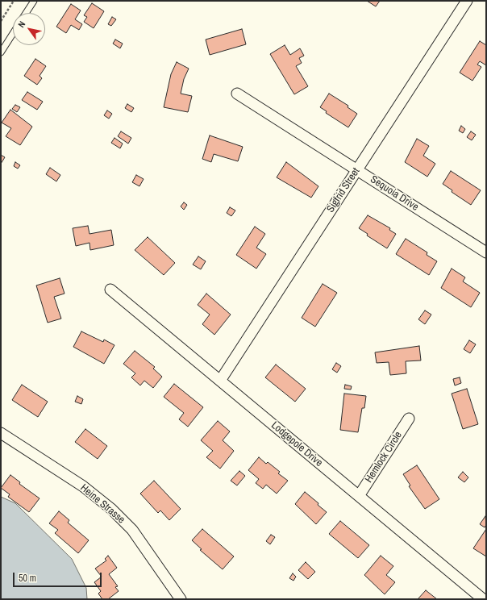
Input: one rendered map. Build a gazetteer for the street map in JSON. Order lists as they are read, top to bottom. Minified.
{"streets":{"street":["Sigfrid Street","Sequoia Drive","Lodgepole Drive","Hemlock Circle","Heine Strasse"]},"crossings":[["Sigfrid Street","Sequoia Drive"],["Sigfrid Street","Lodgepole Drive"],["Lodgepole Drive","Hemlock Circle"]],"scale_bar":"50 m","north":"top left"}
